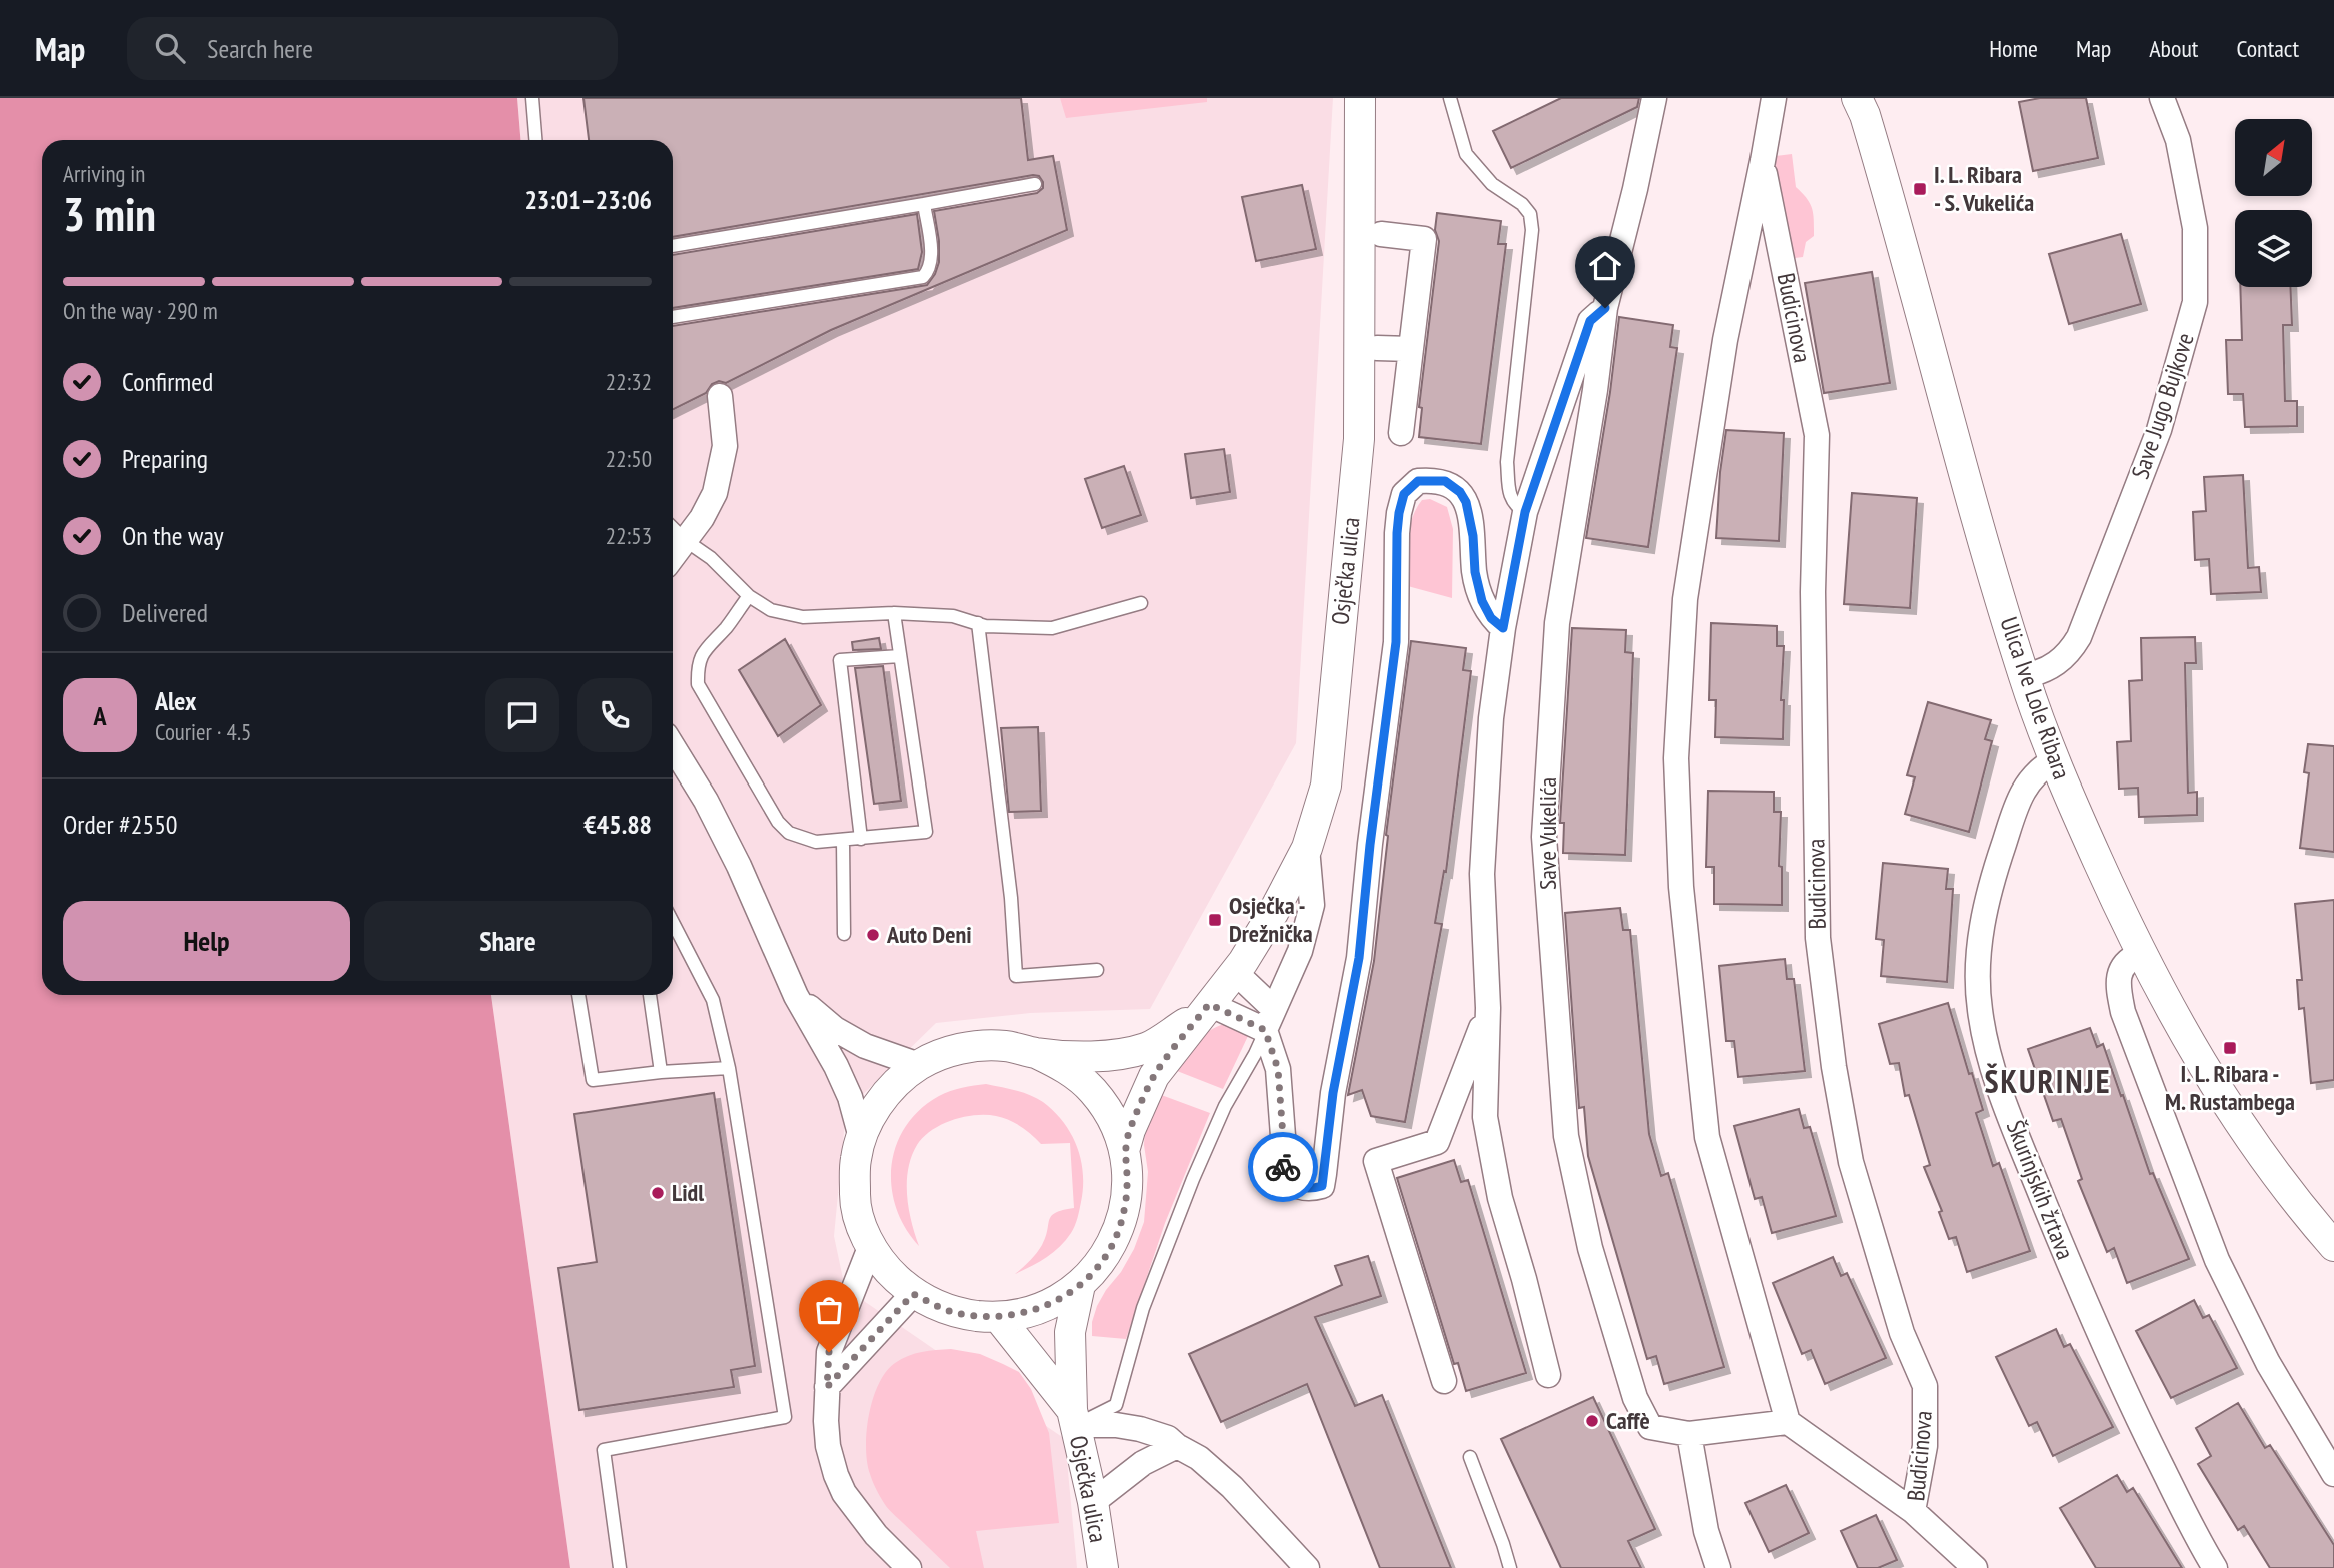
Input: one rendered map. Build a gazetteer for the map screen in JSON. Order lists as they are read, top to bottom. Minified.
{"streets":{"street":["Budicinova","Save Jugo Bujkove","Osječka ulica","Ulica Ive Lole Ribara","Save Vukelića","Škurinjskih žrtava"]},"crossings":[["Save Jugo Bujkove","Ulica Ive Lole Ribara"],["Ulica Ive Lole Ribara","Škurinjskih žrtava"]],"districts":["ŠKURINJE"],"places":{"transit":["I. L. Ribara - S. Vukelića","Osječka - Drežnička","I. L. Ribara - M. Rustambega"],"other":["Auto Deni","Lidl","Caffè"]},"north":"top right","page":{"header":"Map","search":"Search here","nav":["Home","Map","About","Contact"],"heading":["3 min","Arriving in","23:01–23:06"],"panel":["Alex","Courier · 4.5","Order #2550","€45.88"],"bar":"On the way · 290 m","list":[["Confirmed","22:32"],["Preparing","22:50"],["On the way","22:53"],"Delivered"],"round":"A","buttons":["Help","Share"]}}
